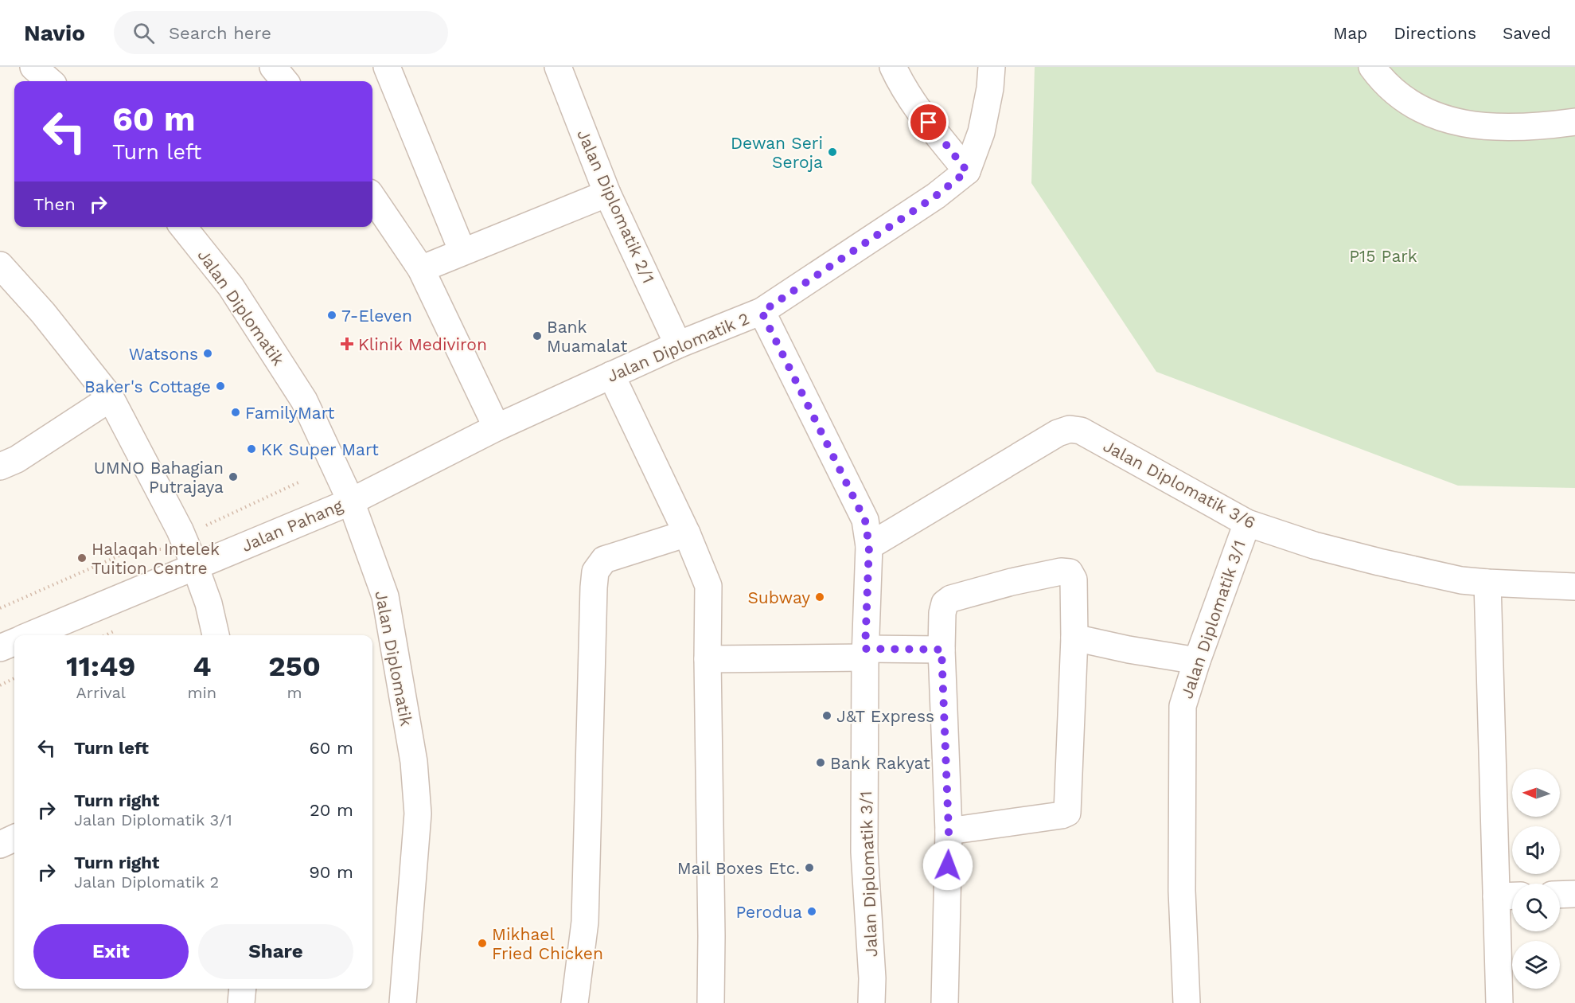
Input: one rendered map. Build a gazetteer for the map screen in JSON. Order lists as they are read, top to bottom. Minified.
{"streets":{"street":["Jalan Diplomatik 2/1","Jalan Diplomatik","Jalan Diplomatik 2","Jalan Diplomatik 3/6","Jalan Pahang","Jalan Diplomatik 3/1"]},"crossings":[["Jalan Diplomatik 2/1","Jalan Diplomatik 2"],["Jalan Diplomatik","Jalan Diplomatik 2"],["Jalan Diplomatik","Jalan Pahang"],["Jalan Diplomatik 2","Jalan Pahang"],["Jalan Diplomatik 2","Jalan Diplomatik 3/1"],["Jalan Diplomatik 3/6","Jalan Diplomatik 3/1"]],"parks":["P15 Park"],"places":{"other":["Dewan Seri Seroja","7-Eleven","Bank Muamalat","Watsons","Baker's Cottage","FamilyMart","KK Super Mart","UMNO Bahagian Putrajaya","Halaqah Intelek Tuition Centre","Subway","J&T Express","Bank Rakyat","Mail Boxes Etc.","Perodua","Mikhael Fried Chicken"],"health":["Klinik Mediviron"]},"north":"left","page":{"header":"Navio","search":"Search here","nav":["Map","Directions","Saved"],"turn":["60 m","Turn left"],"then":"Then","eta":["11:49","Arrival","4","min","250","m"],"list":[{"name":"Turn left","value":"60 m"},{"name":"Turn right","note":"Jalan Diplomatik 3/1","value":"20 m"},{"name":"Turn right","note":"Jalan Diplomatik 2","value":"90 m"}],"buttons":["Exit","Share"]}}
